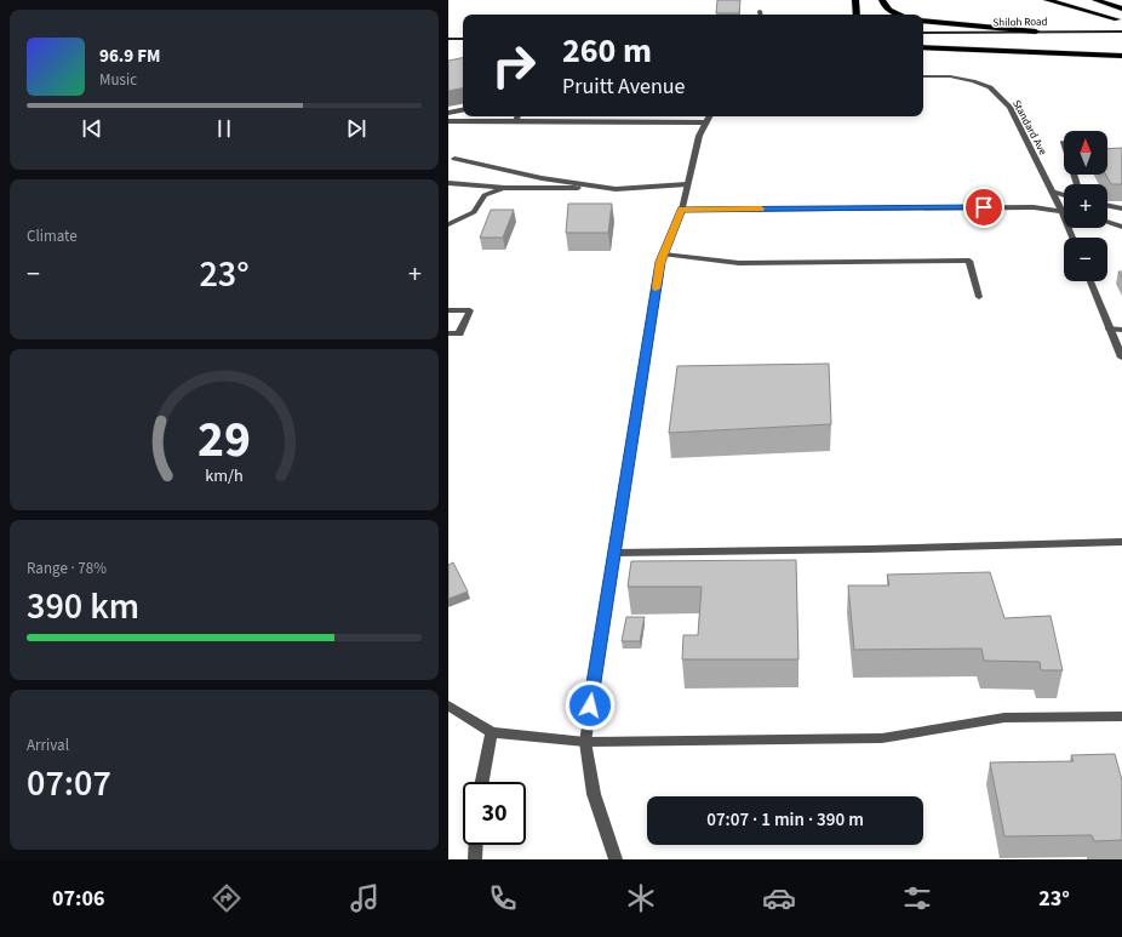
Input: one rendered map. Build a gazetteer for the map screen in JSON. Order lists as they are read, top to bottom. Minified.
{"streets":{"main road":["Shiloh Road"],"street":["Standard Ave"]},"north":"top","page":{"turn":["260 m","Pruitt Avenue"],"song":["96.9 FM","Music"],"map_buttons":["+","−"],"tile":["Climate",["Range · 78%","390 km"],["Arrival","07:07"]],"heat":["−","23°","+"],"limit":"30","trip":"07:07 · 1 min · 390 m","tabs":["07:06","23°"],"gauge":["29","km/h"]}}
